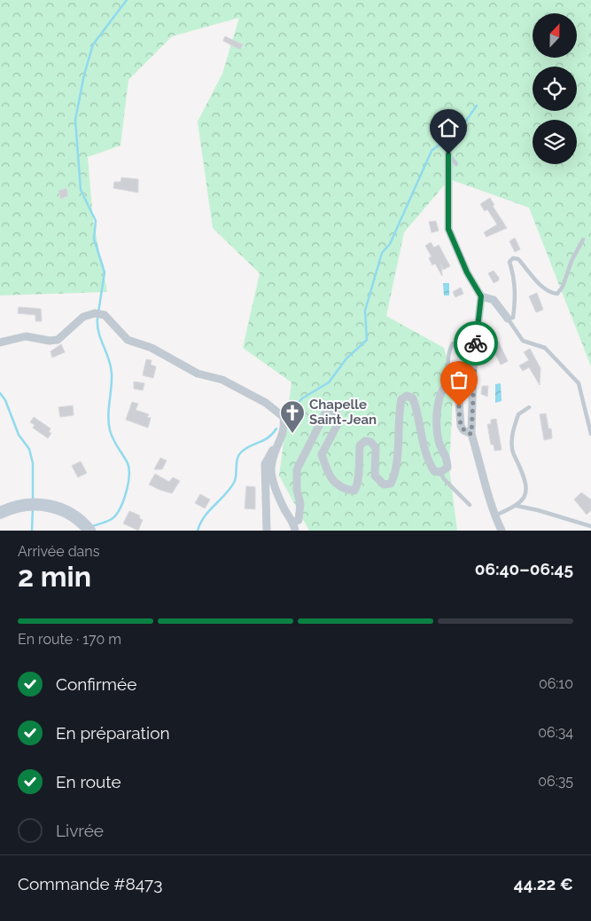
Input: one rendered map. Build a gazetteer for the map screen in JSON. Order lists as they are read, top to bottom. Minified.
{"places":{"church":["Chapelle Saint-Jean"]},"north":"top","page":{"heading":["2 min","Arrivée dans","06:40–06:45"],"panel":["Commande #8473","44.22 €"],"bar":"En route · 170 m","list":[["Confirmée","06:10"],["En préparation","06:34"],["En route","06:35"],"Livrée"]}}
